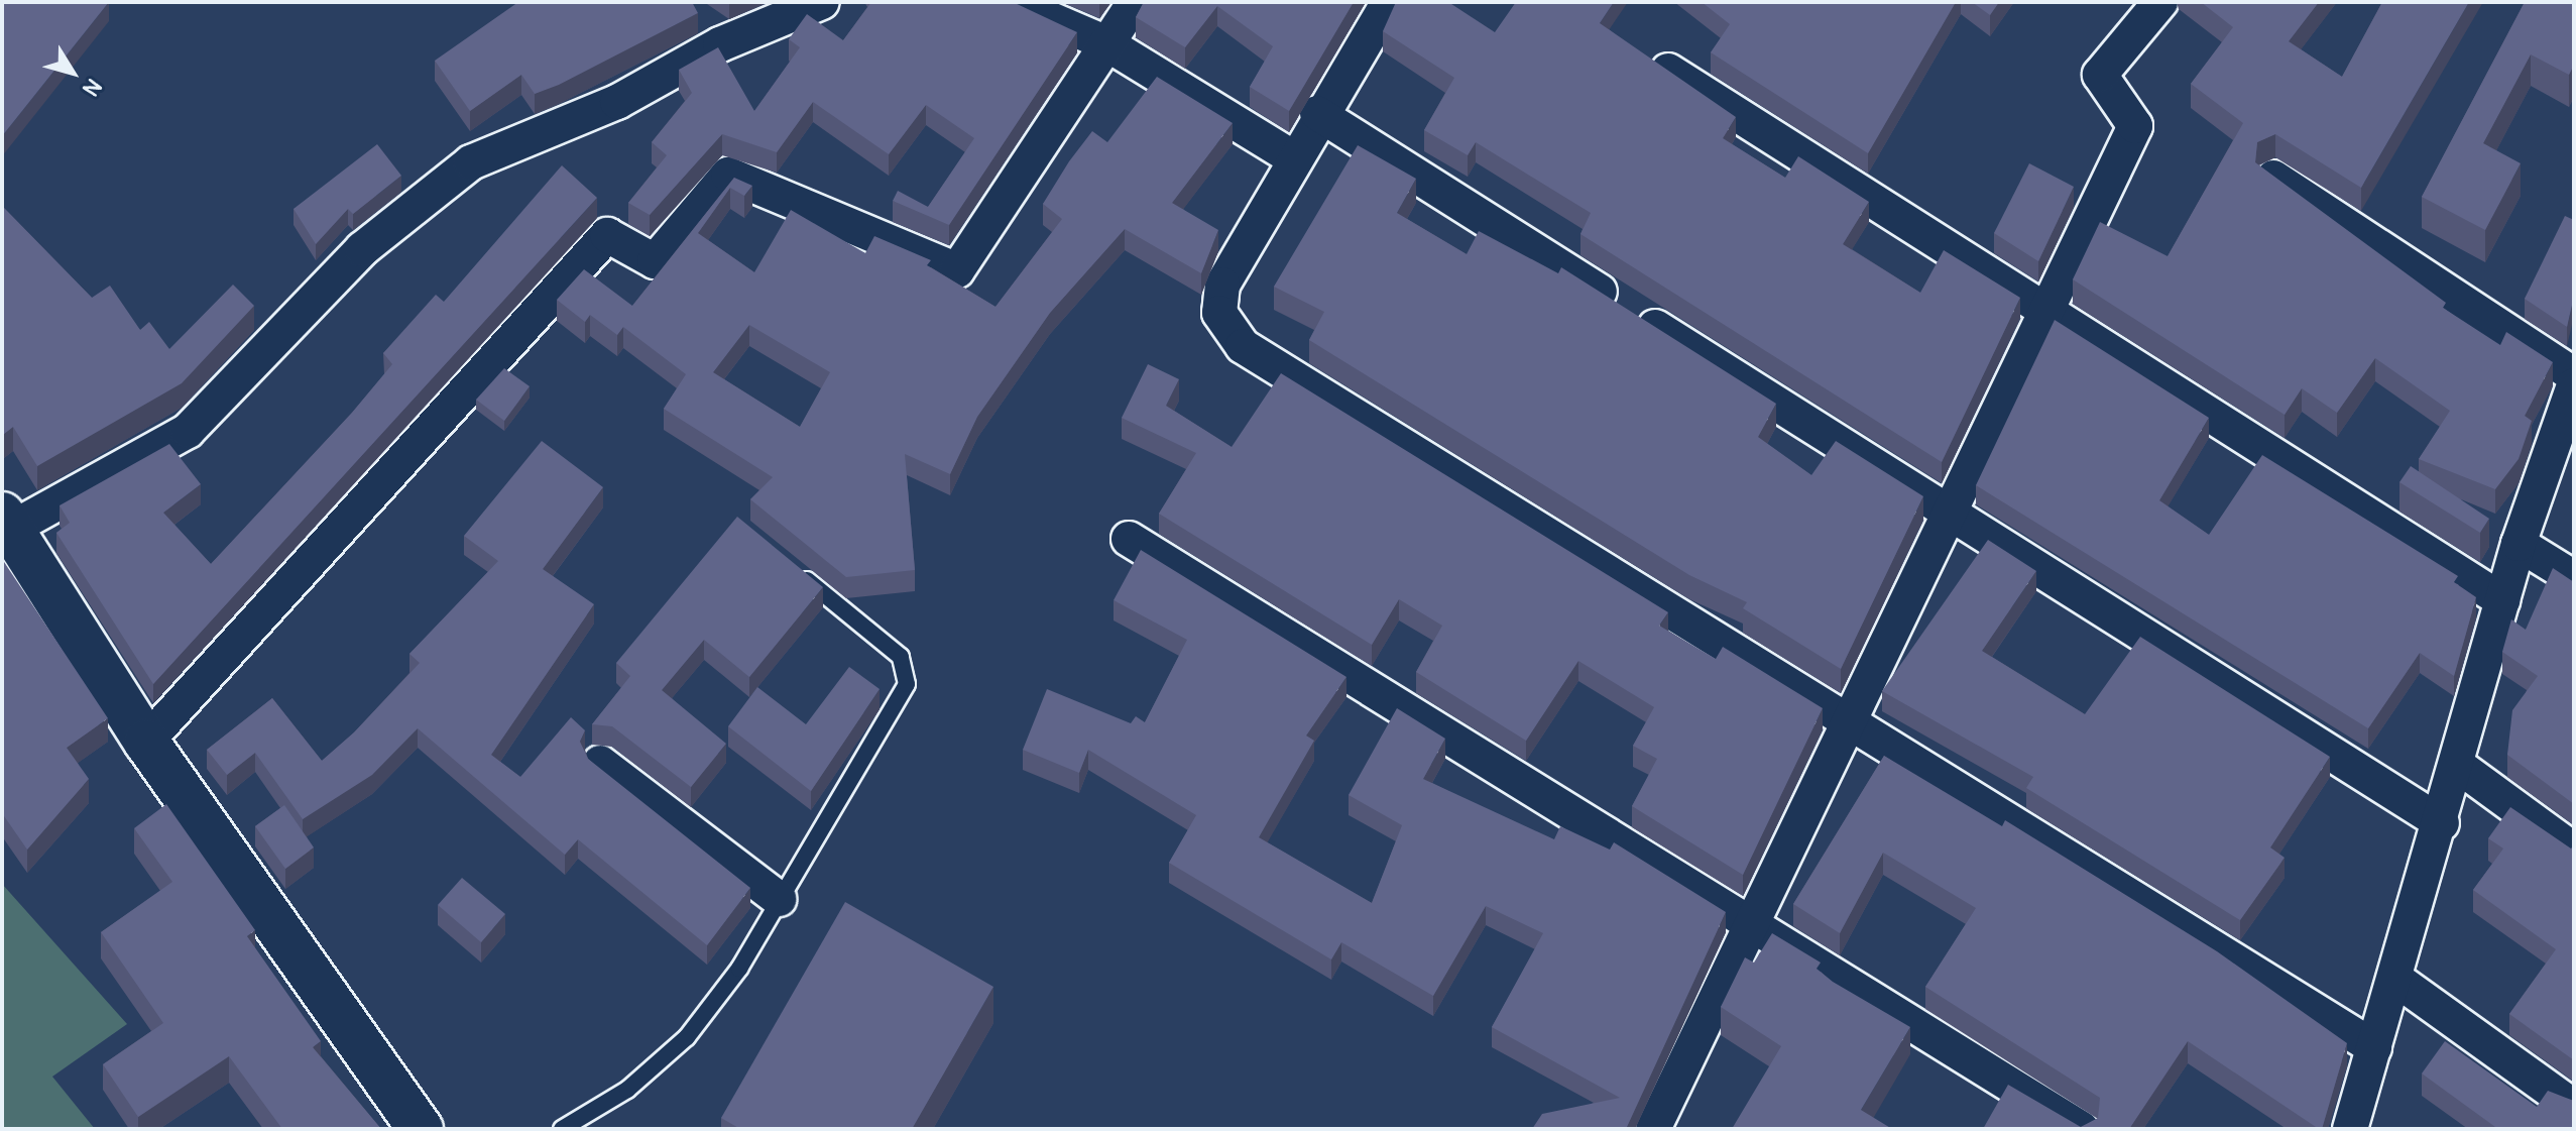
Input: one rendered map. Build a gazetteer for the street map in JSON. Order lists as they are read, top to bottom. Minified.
{"north":"bottom right"}
